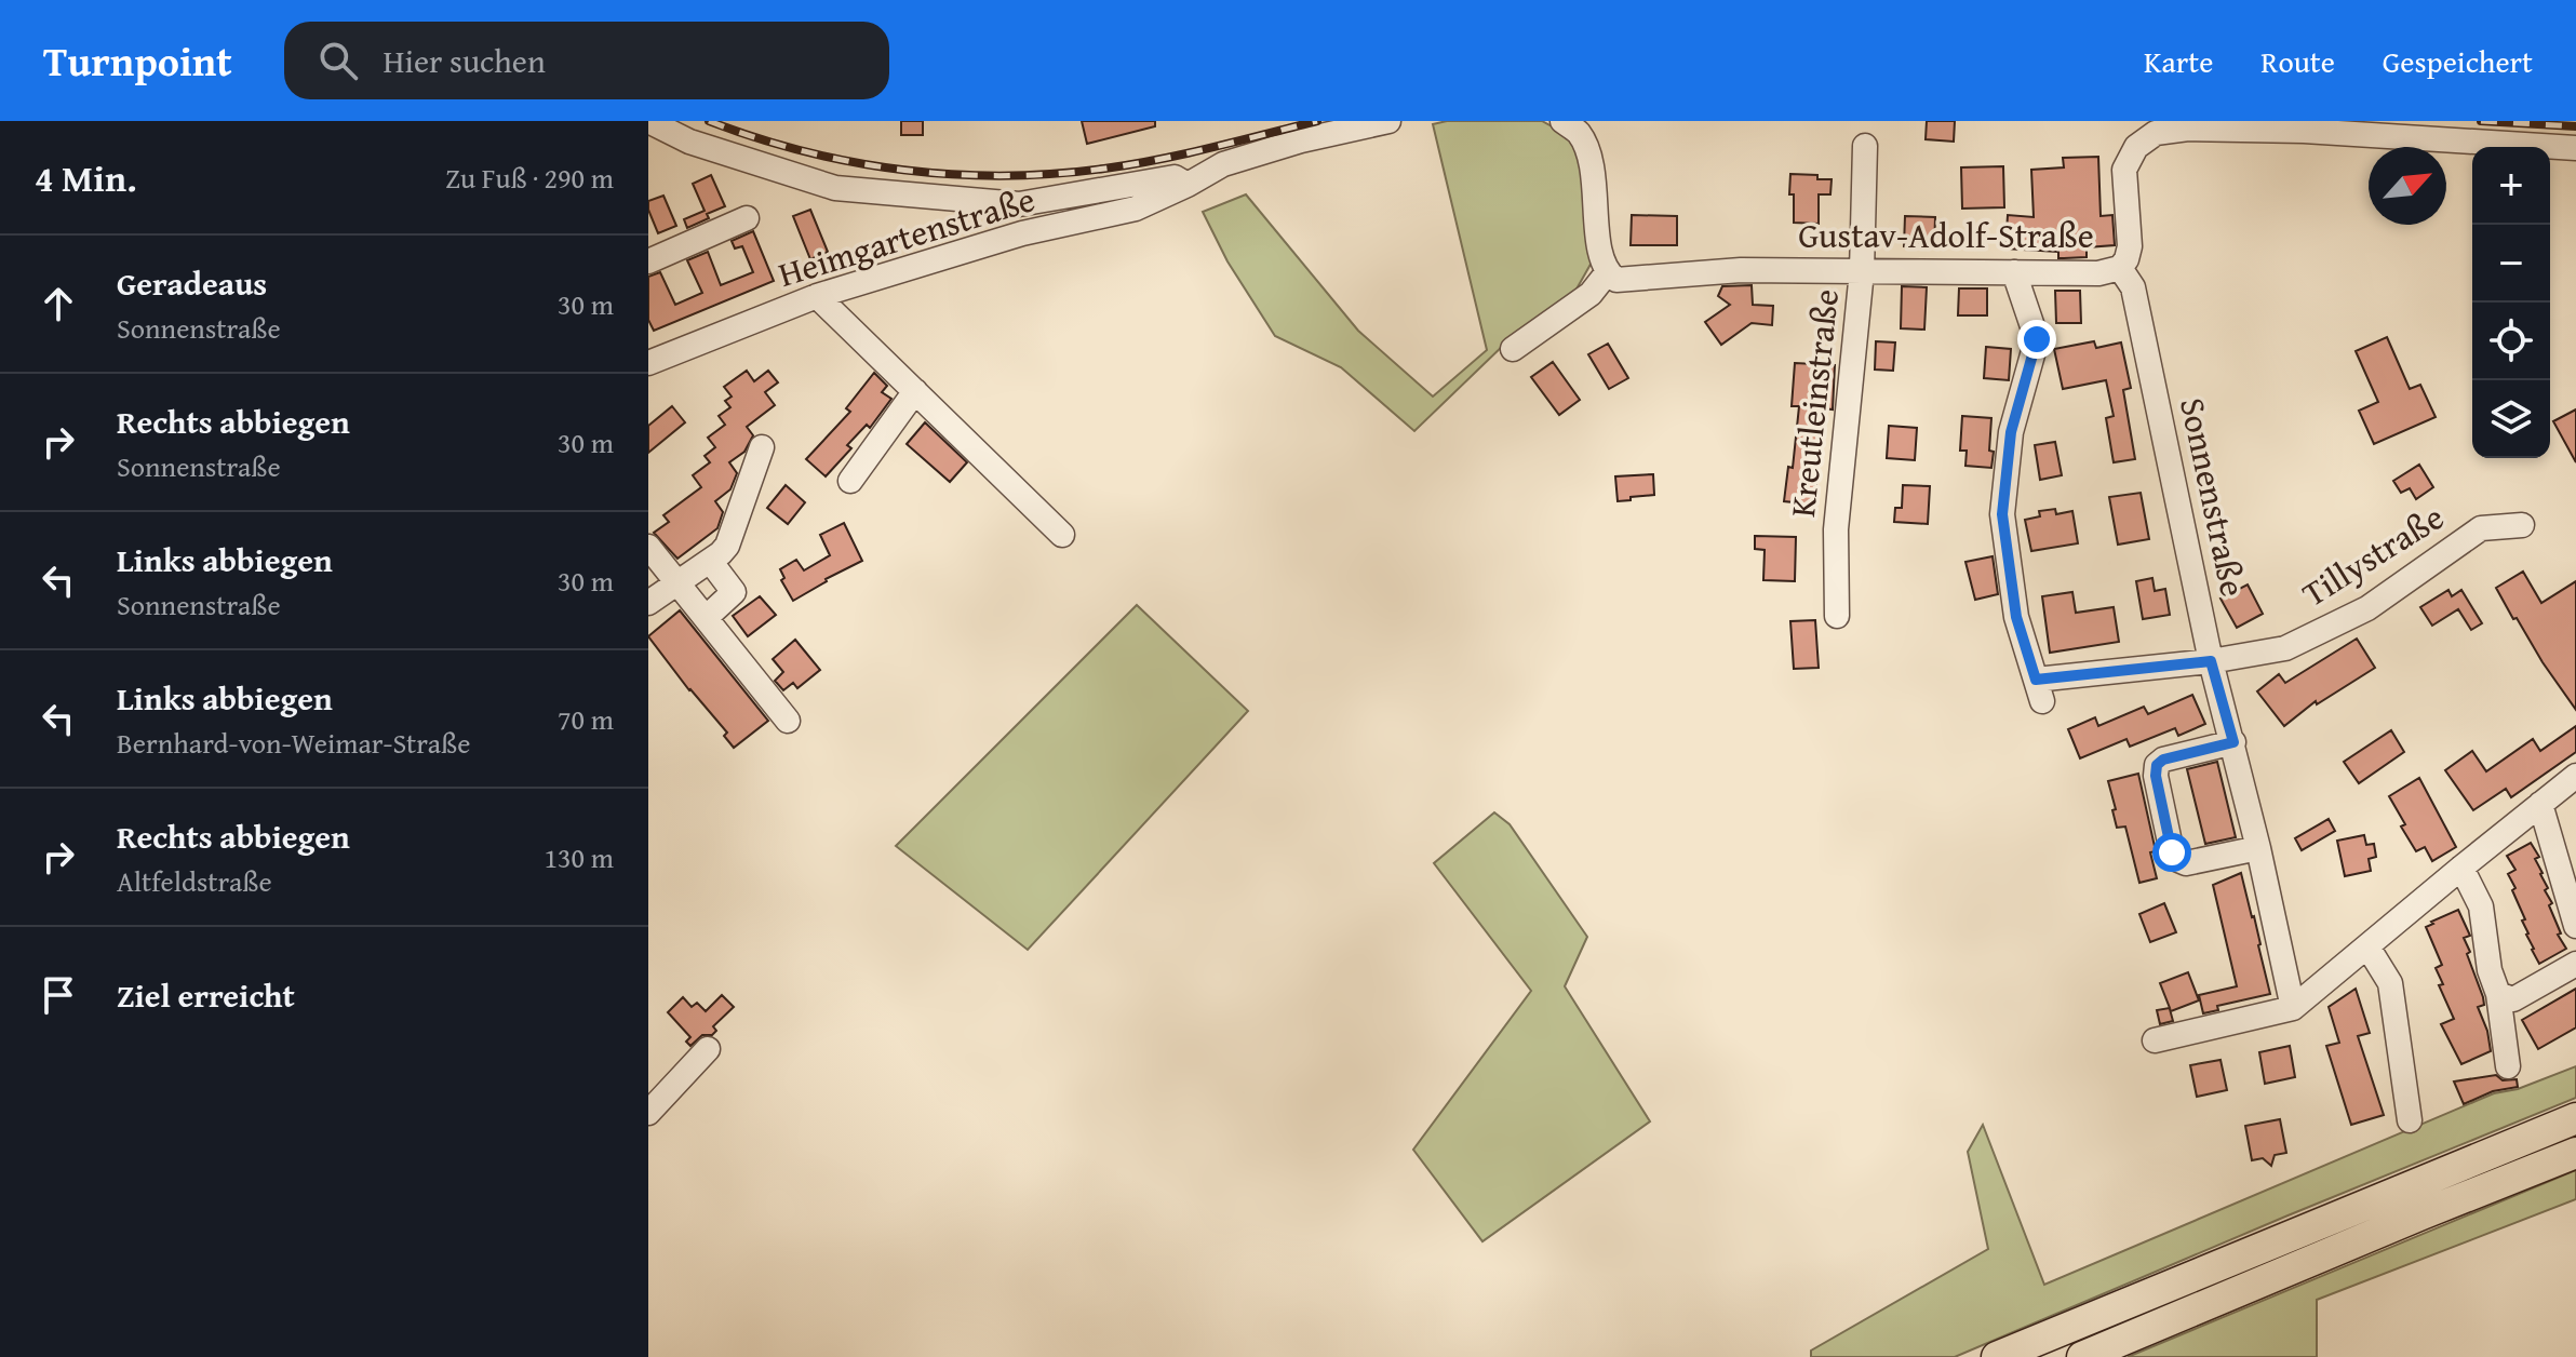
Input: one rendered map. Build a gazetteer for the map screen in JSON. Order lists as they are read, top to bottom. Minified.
{"streets":{"street":["Gustav-Adolf-Straße","Heimgartenstraße","Kreutleinstraße","Sonnenstraße","Tillystraße"]},"crossings":[["Gustav-Adolf-Straße","Kreutleinstraße"],["Gustav-Adolf-Straße","Sonnenstraße"],["Gustav-Adolf-Straße","Tillystraße"],["Sonnenstraße","Tillystraße"]],"north":"top right","page":{"header":"Turnpoint","search":"Hier suchen","nav":["Karte","Route","Gespeichert"],"heading":["4 Min.","Zu Fuß · 290 m"],"map_buttons":["+","−"],"list":[["Geradeaus","Sonnenstraße","30 m"],["Rechts abbiegen","Sonnenstraße","30 m"],["Links abbiegen","Sonnenstraße","30 m"],["Links abbiegen","Bernhard-von-Weimar-Straße","70 m"],["Rechts abbiegen","Altfeldstraße","130 m"],"Ziel erreicht"]}}
